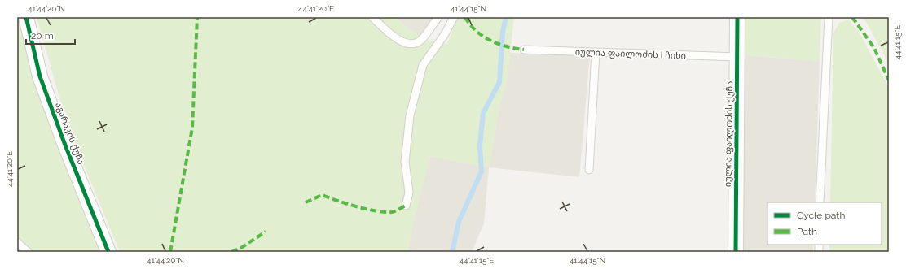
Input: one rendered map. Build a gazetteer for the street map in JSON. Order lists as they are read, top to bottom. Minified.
{"streets":{"street":["აგარაკის ქუჩა","იულია ფაილოძის ქუჩა"],"lane":["იულია ფაილოძის I ჩიხი"]},"crossings":[["იულია ფაილოძის I ჩიხი","იულია ფაილოძის ქუჩა"]],"legend":["Cycle path","Path"],"scale_bar":"20 m","coordinates":["41°44'20\"N","44°41'20\"E","41°44'15\"N","44°41'15\"E"]}
